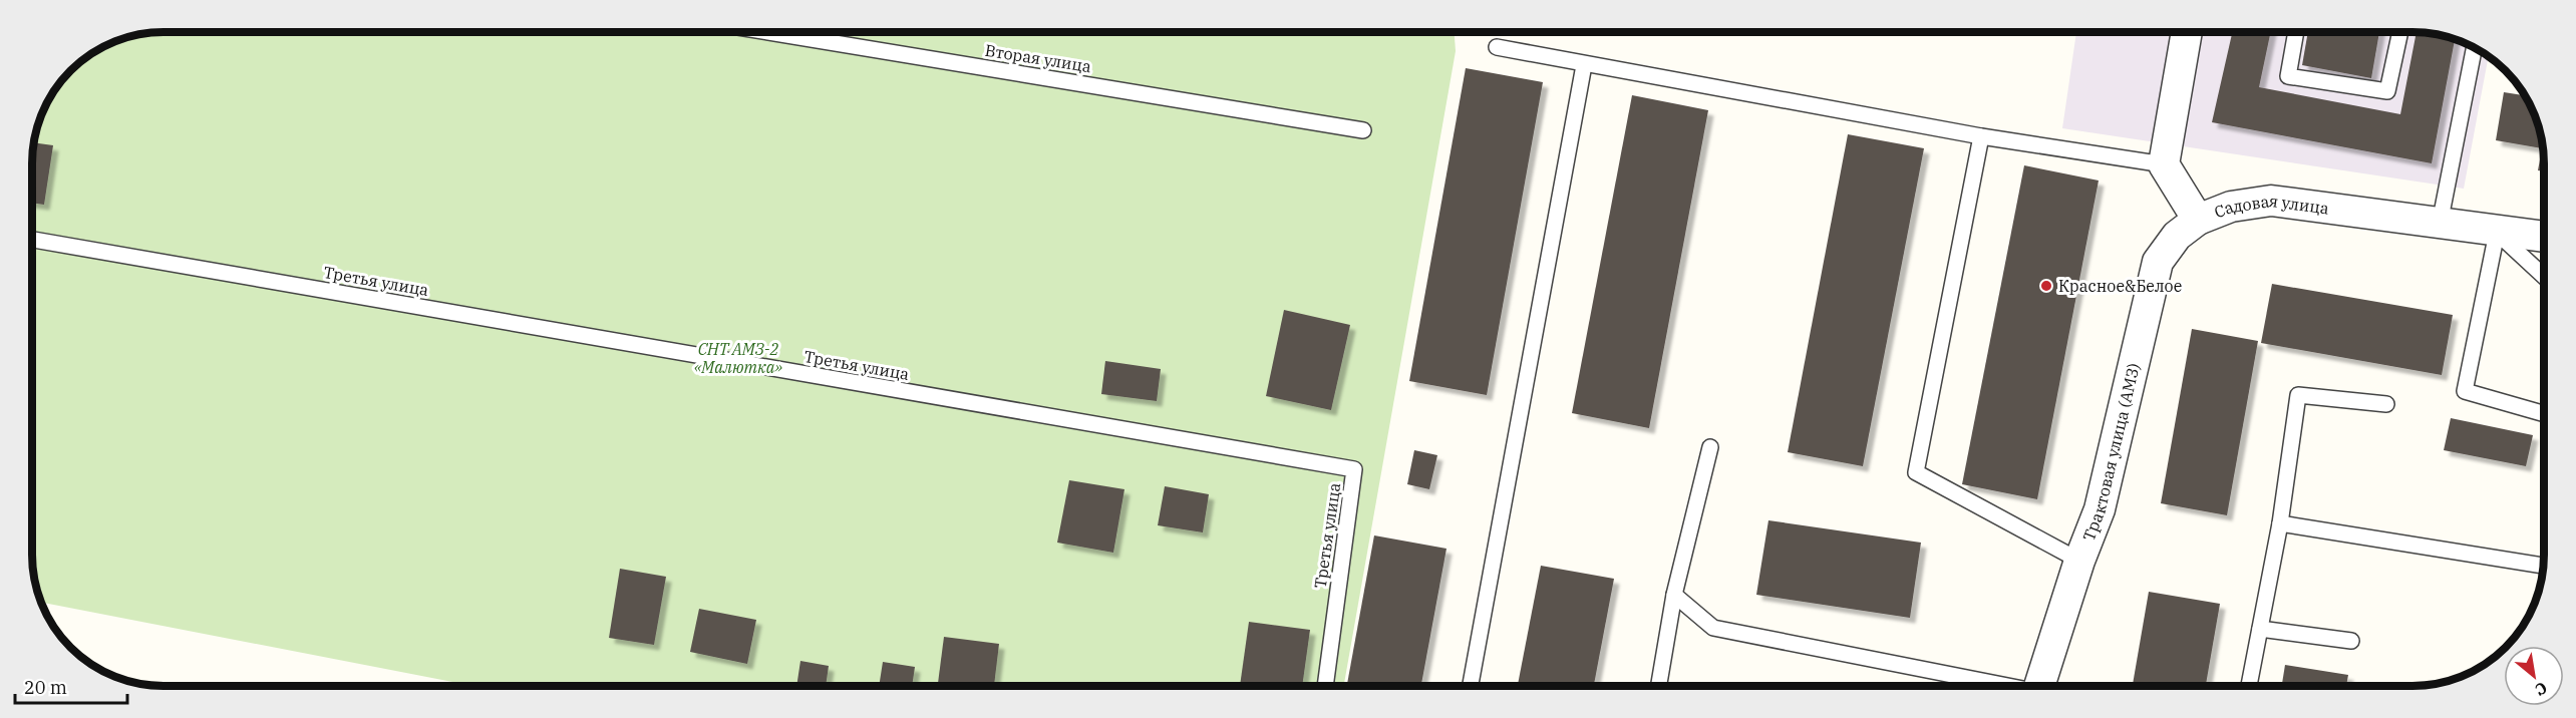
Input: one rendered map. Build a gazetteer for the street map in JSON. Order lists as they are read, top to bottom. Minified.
{"streets":{"street":["Садовая улица","Трактовая улица (АМЗ)"],"lane":["Вторая улица","Третья улица"]},"crossings":[["Садовая улица","Трактовая улица (АМЗ)"]],"parks":["СНТ АМЗ-2 «Малютка»"],"places":["Красное&Белое"],"scale_bar":"20 m","north":"bottom right"}
